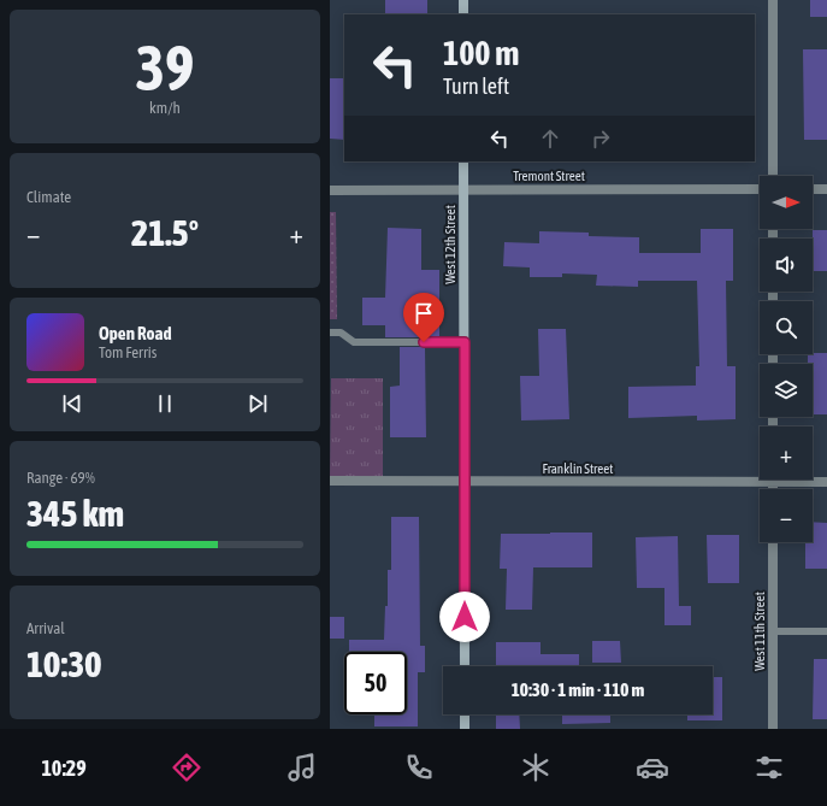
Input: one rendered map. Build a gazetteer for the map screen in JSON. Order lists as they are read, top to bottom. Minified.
{"streets":{"main road":["West 12th Street"],"street":["Tremont Street","Franklin Street","West 11th Street"]},"crossings":[["Tremont Street","West 12th Street"],["West 12th Street","Franklin Street"]],"north":"right","page":{"tile":[["39","km/h"],"Climate",["Range · 69%","345 km"],["Arrival","10:30"]],"turn":["100 m","Turn left"],"map_buttons":["+","−"],"heat":["−","21.5°","+"],"song":["Open Road","Tom Ferris"],"limit":"50","trip":"10:30 · 1 min · 110 m","tabs":"10:29"}}
